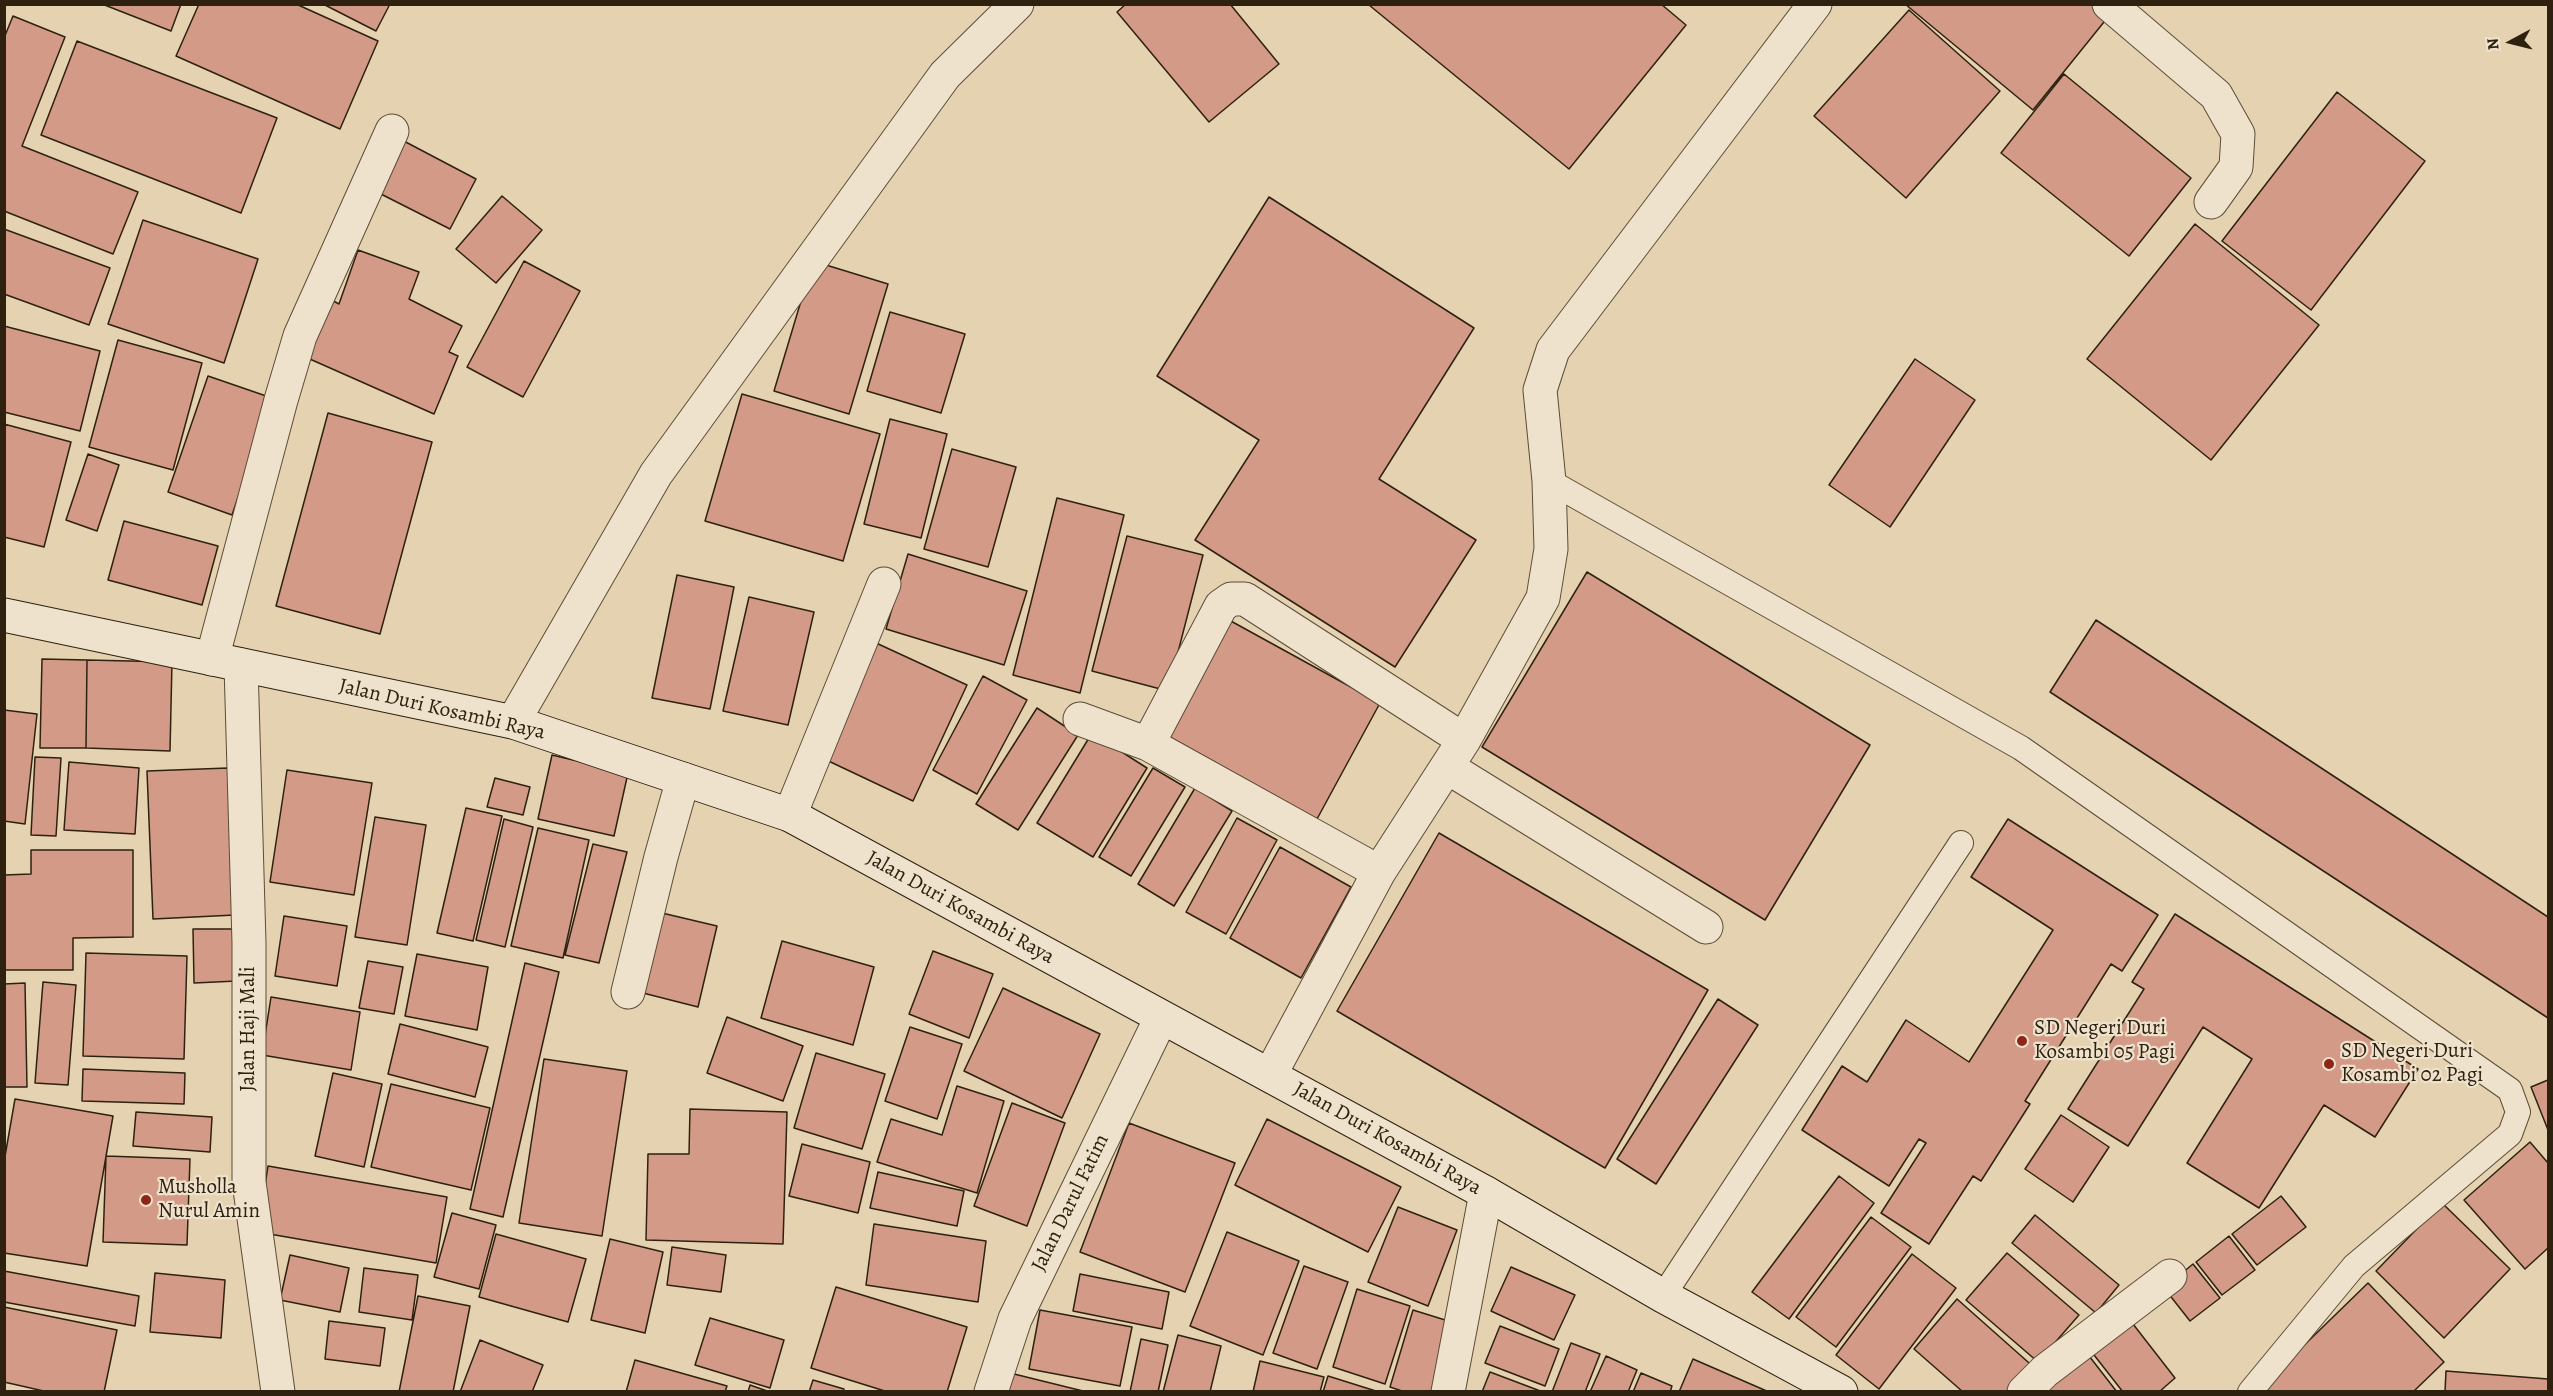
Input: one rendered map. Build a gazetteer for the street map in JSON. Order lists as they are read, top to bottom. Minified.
{"streets":{"street":["Jalan Duri Kosambi Raya","Jalan Haji Mali","Jalan Darul Fatim"]},"crossings":[["Jalan Duri Kosambi Raya","Jalan Haji Mali"],["Jalan Duri Kosambi Raya","Jalan Darul Fatim"]],"places":["SD Negeri Duri Kosambi 05 Pagi","SD Negeri Duri Kosambi 02 Pagi","Musholla Nurul Amin"],"north":"left"}
